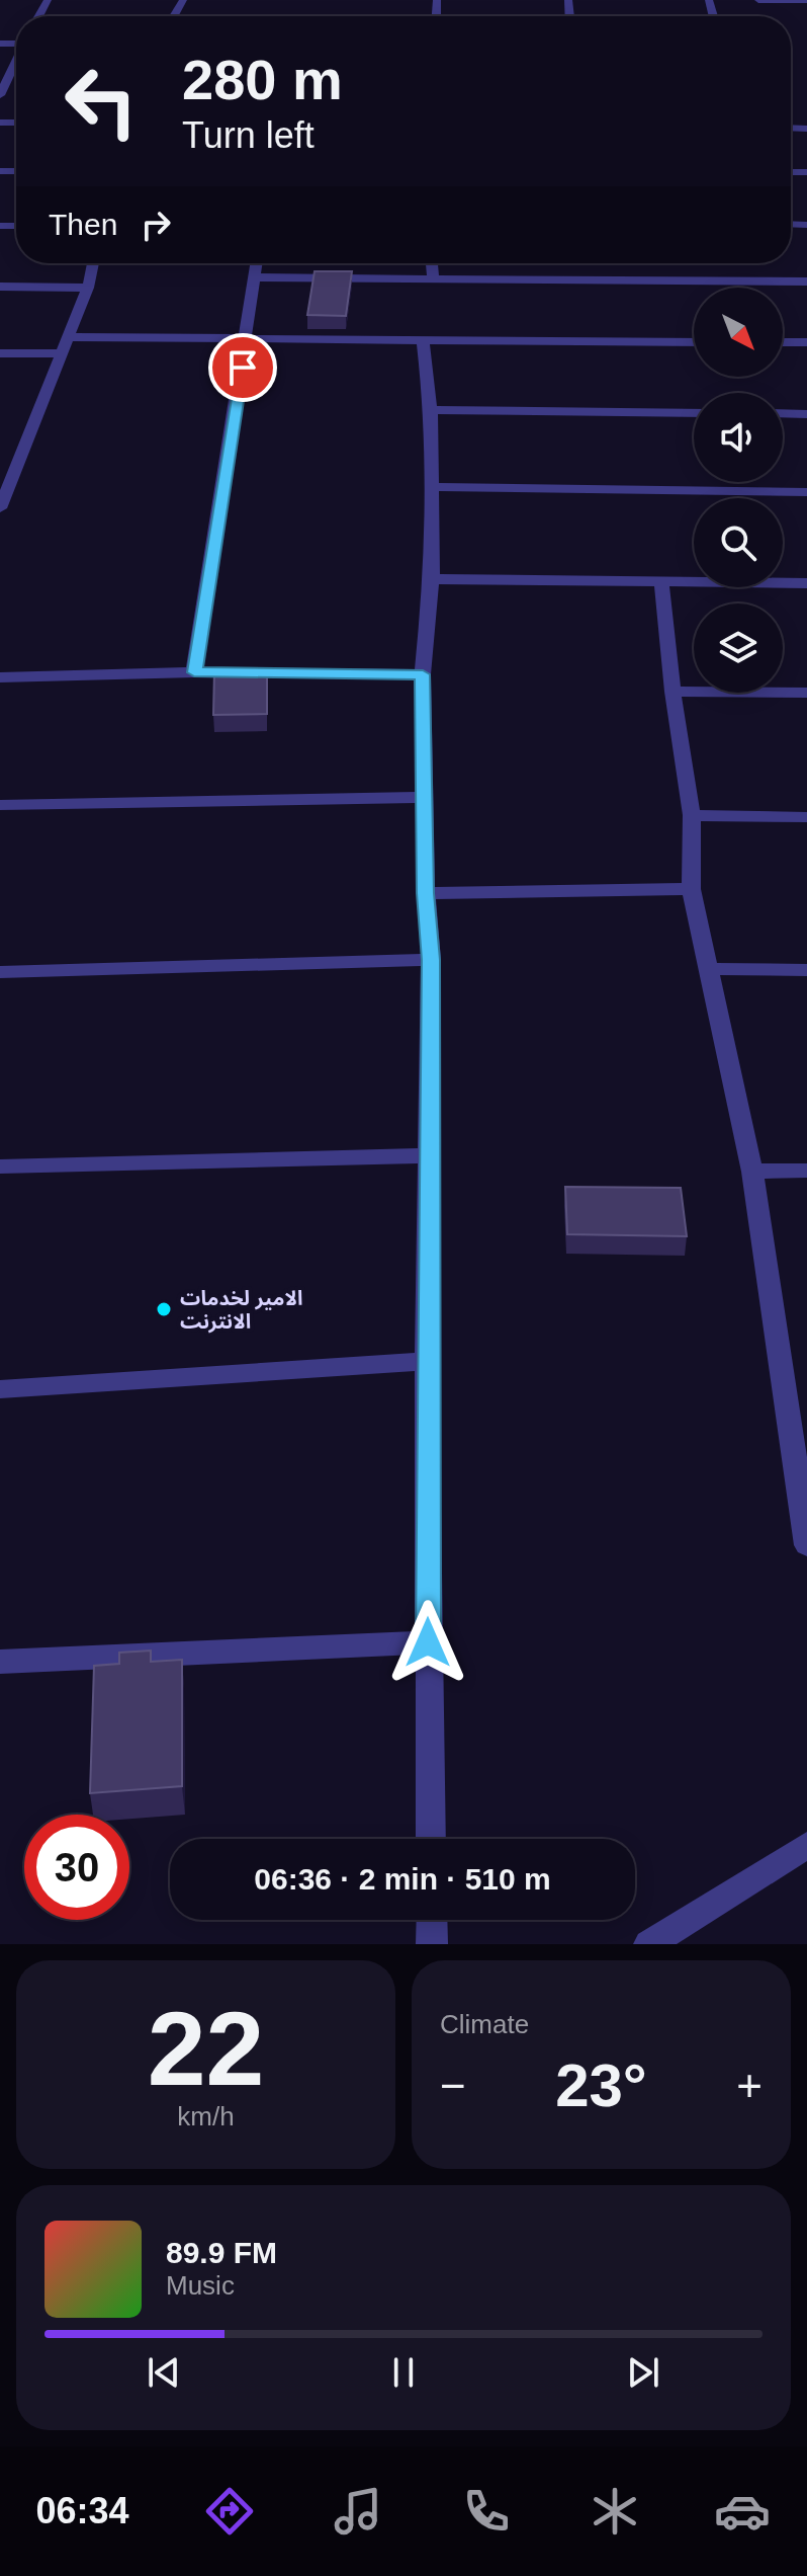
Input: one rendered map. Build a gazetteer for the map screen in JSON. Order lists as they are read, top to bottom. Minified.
{"places":["الامير لخدمات الانترنت"],"north":"bottom right","page":{"turn":["280 m","Turn left"],"then":"Then","limit":"30","trip":"06:36 · 2 min · 510 m","tile":[["22","km/h"],"Climate"],"heat":["−","23°","+"],"song":["89.9 FM","Music"],"tabs":"06:34"}}
